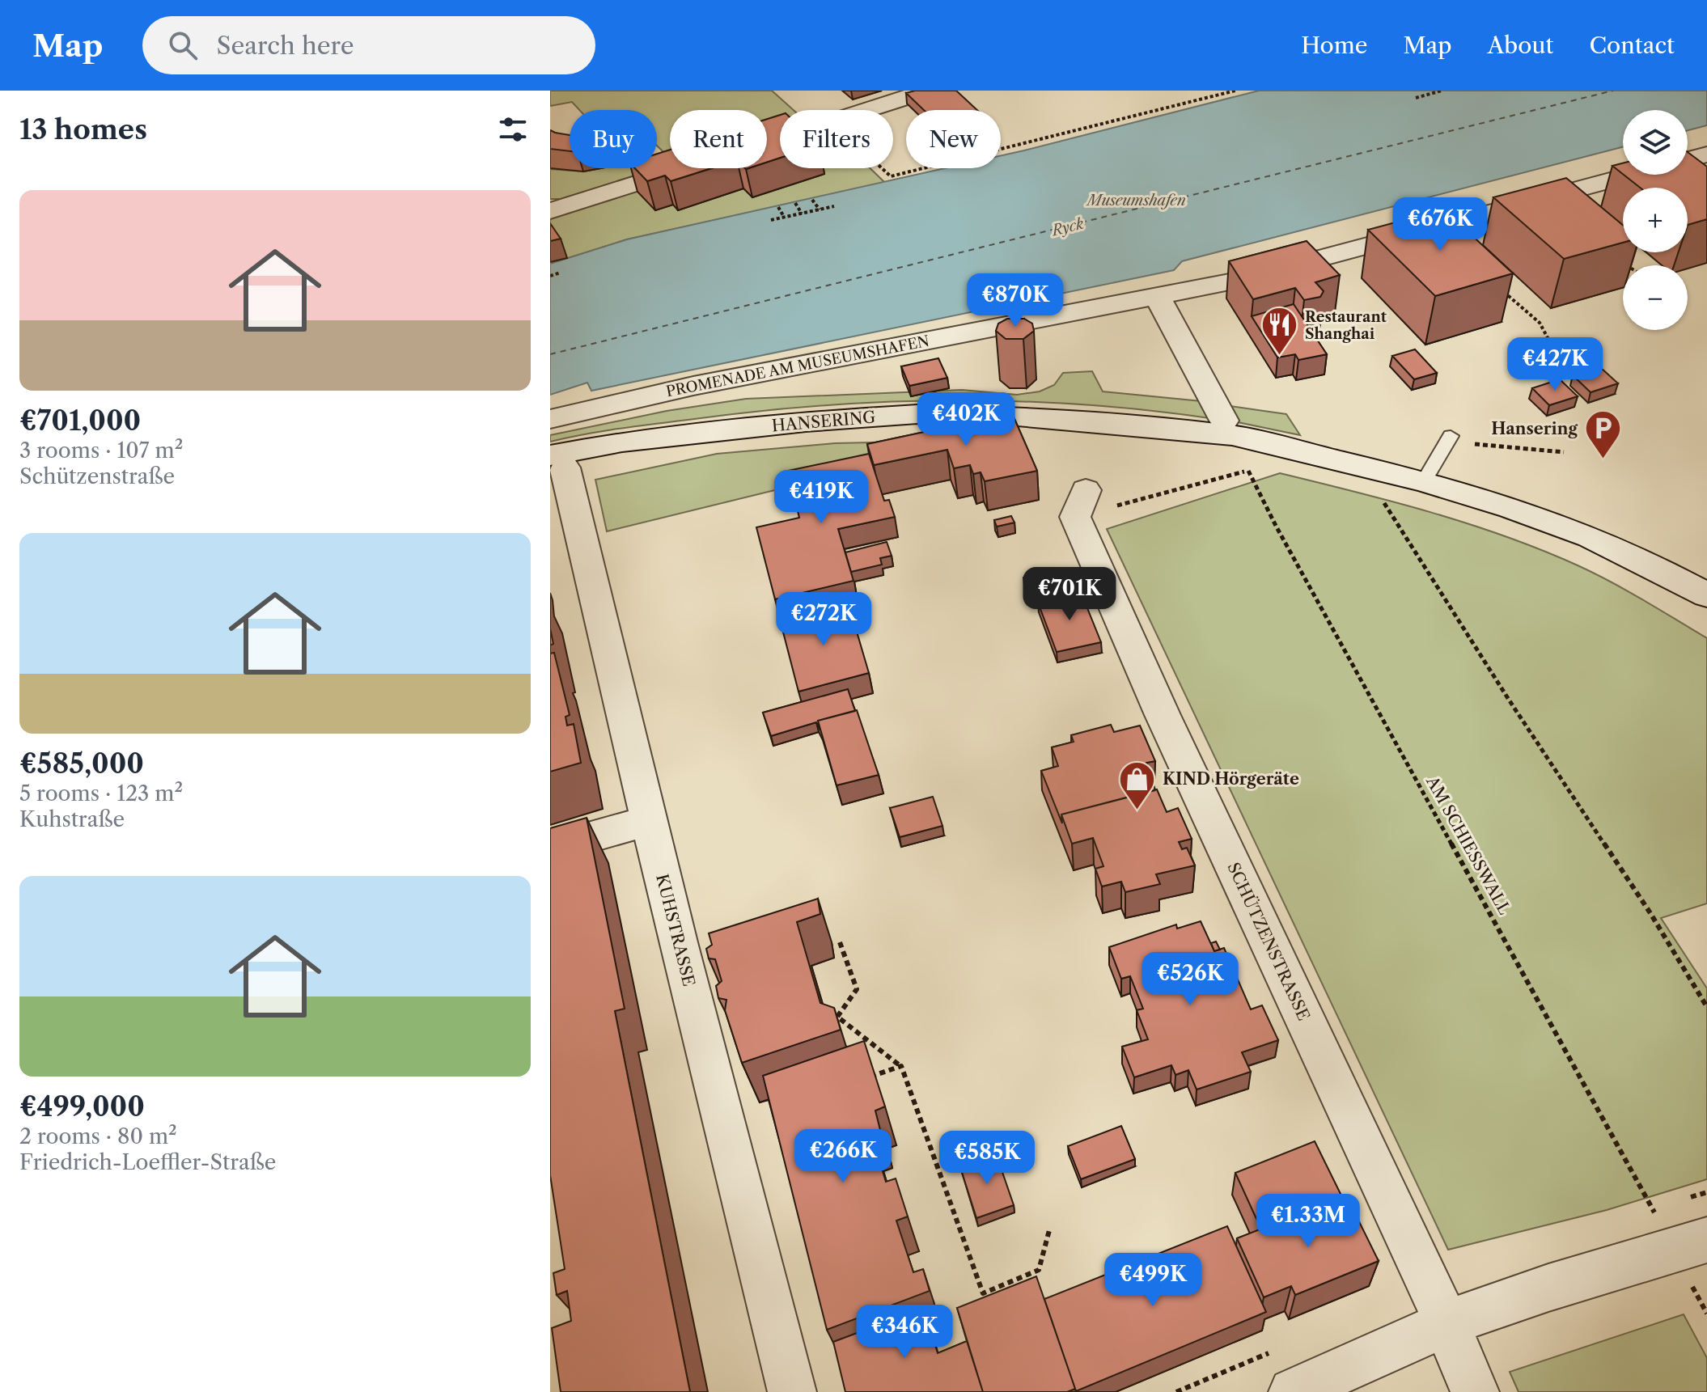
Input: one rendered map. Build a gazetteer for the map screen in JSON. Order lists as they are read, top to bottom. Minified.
{"streets":{"street":["PROMENADE AM MUSEUMSHAFEN","HANSERING","KUHSTRASSE","SCHÜTZENSTRASSE"],"path":["AM SCHIESSWALL"]},"crossings":[["HANSERING","KUHSTRASSE"]],"water":["Museumshafen","Ryck"],"places":{"restaurant":["Restaurant Shanghai"],"parking":["Hansering"],"shop":["KIND Hörgeräte"]},"page":{"header":"Map","search":"Search here","nav":["Home","Map","About","Contact"],"heading":"13 homes","map_buttons":["+","−"],"chip":["Buy","Rent","Filters","New"],"list":[{"name":"€701,000","note":"3 rooms · 107 m² · Schützenstraße"},{"name":"€585,000","note":"5 rooms · 123 m² · Kuhstraße"},{"name":"€499,000","note":"2 rooms · 80 m² · Friedrich-Loeffler-Straße"}],"price":["€676K","€870K","€427K","€402K","€419K","€701K","€272K","€526K","€266K","€585K","€1.33M","€499K","€346K"]}}
